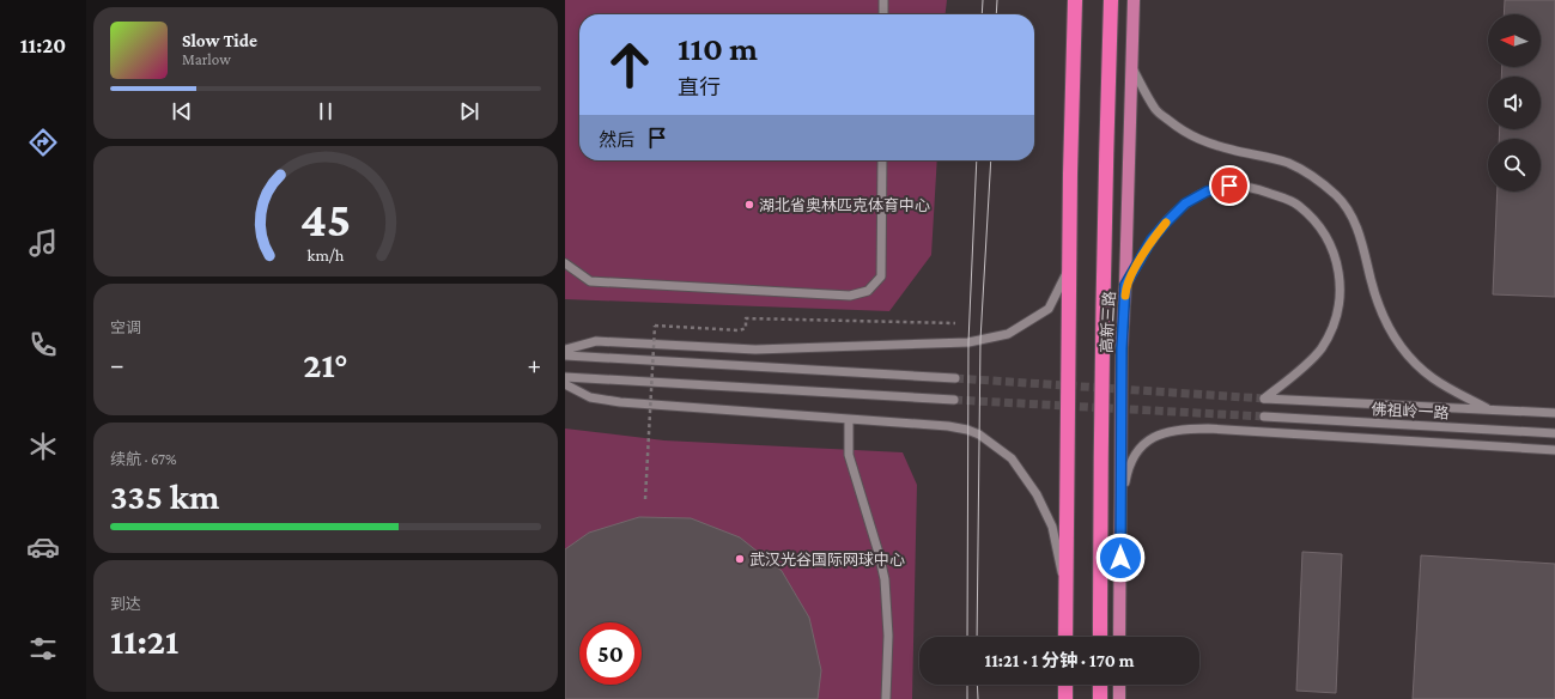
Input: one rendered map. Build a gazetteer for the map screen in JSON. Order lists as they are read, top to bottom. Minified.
{"streets":{"highway":["高新三路"],"street":["佛祖岭一路"]},"places":["湖北省奥林匹克体育中心","武汉光谷国际网球中心"],"north":"left","page":{"tabs":"11:20","turn":["110 m","直行"],"song":["Slow Tide","Marlow"],"then":"然后","tile":["空调",["续航 · 67%","335 km"],["到达","11:21"]],"heat":["−","21°","+"],"limit":"50","trip":"11:21 · 1 分钟 · 170 m","gauge":["45","km/h"]}}
